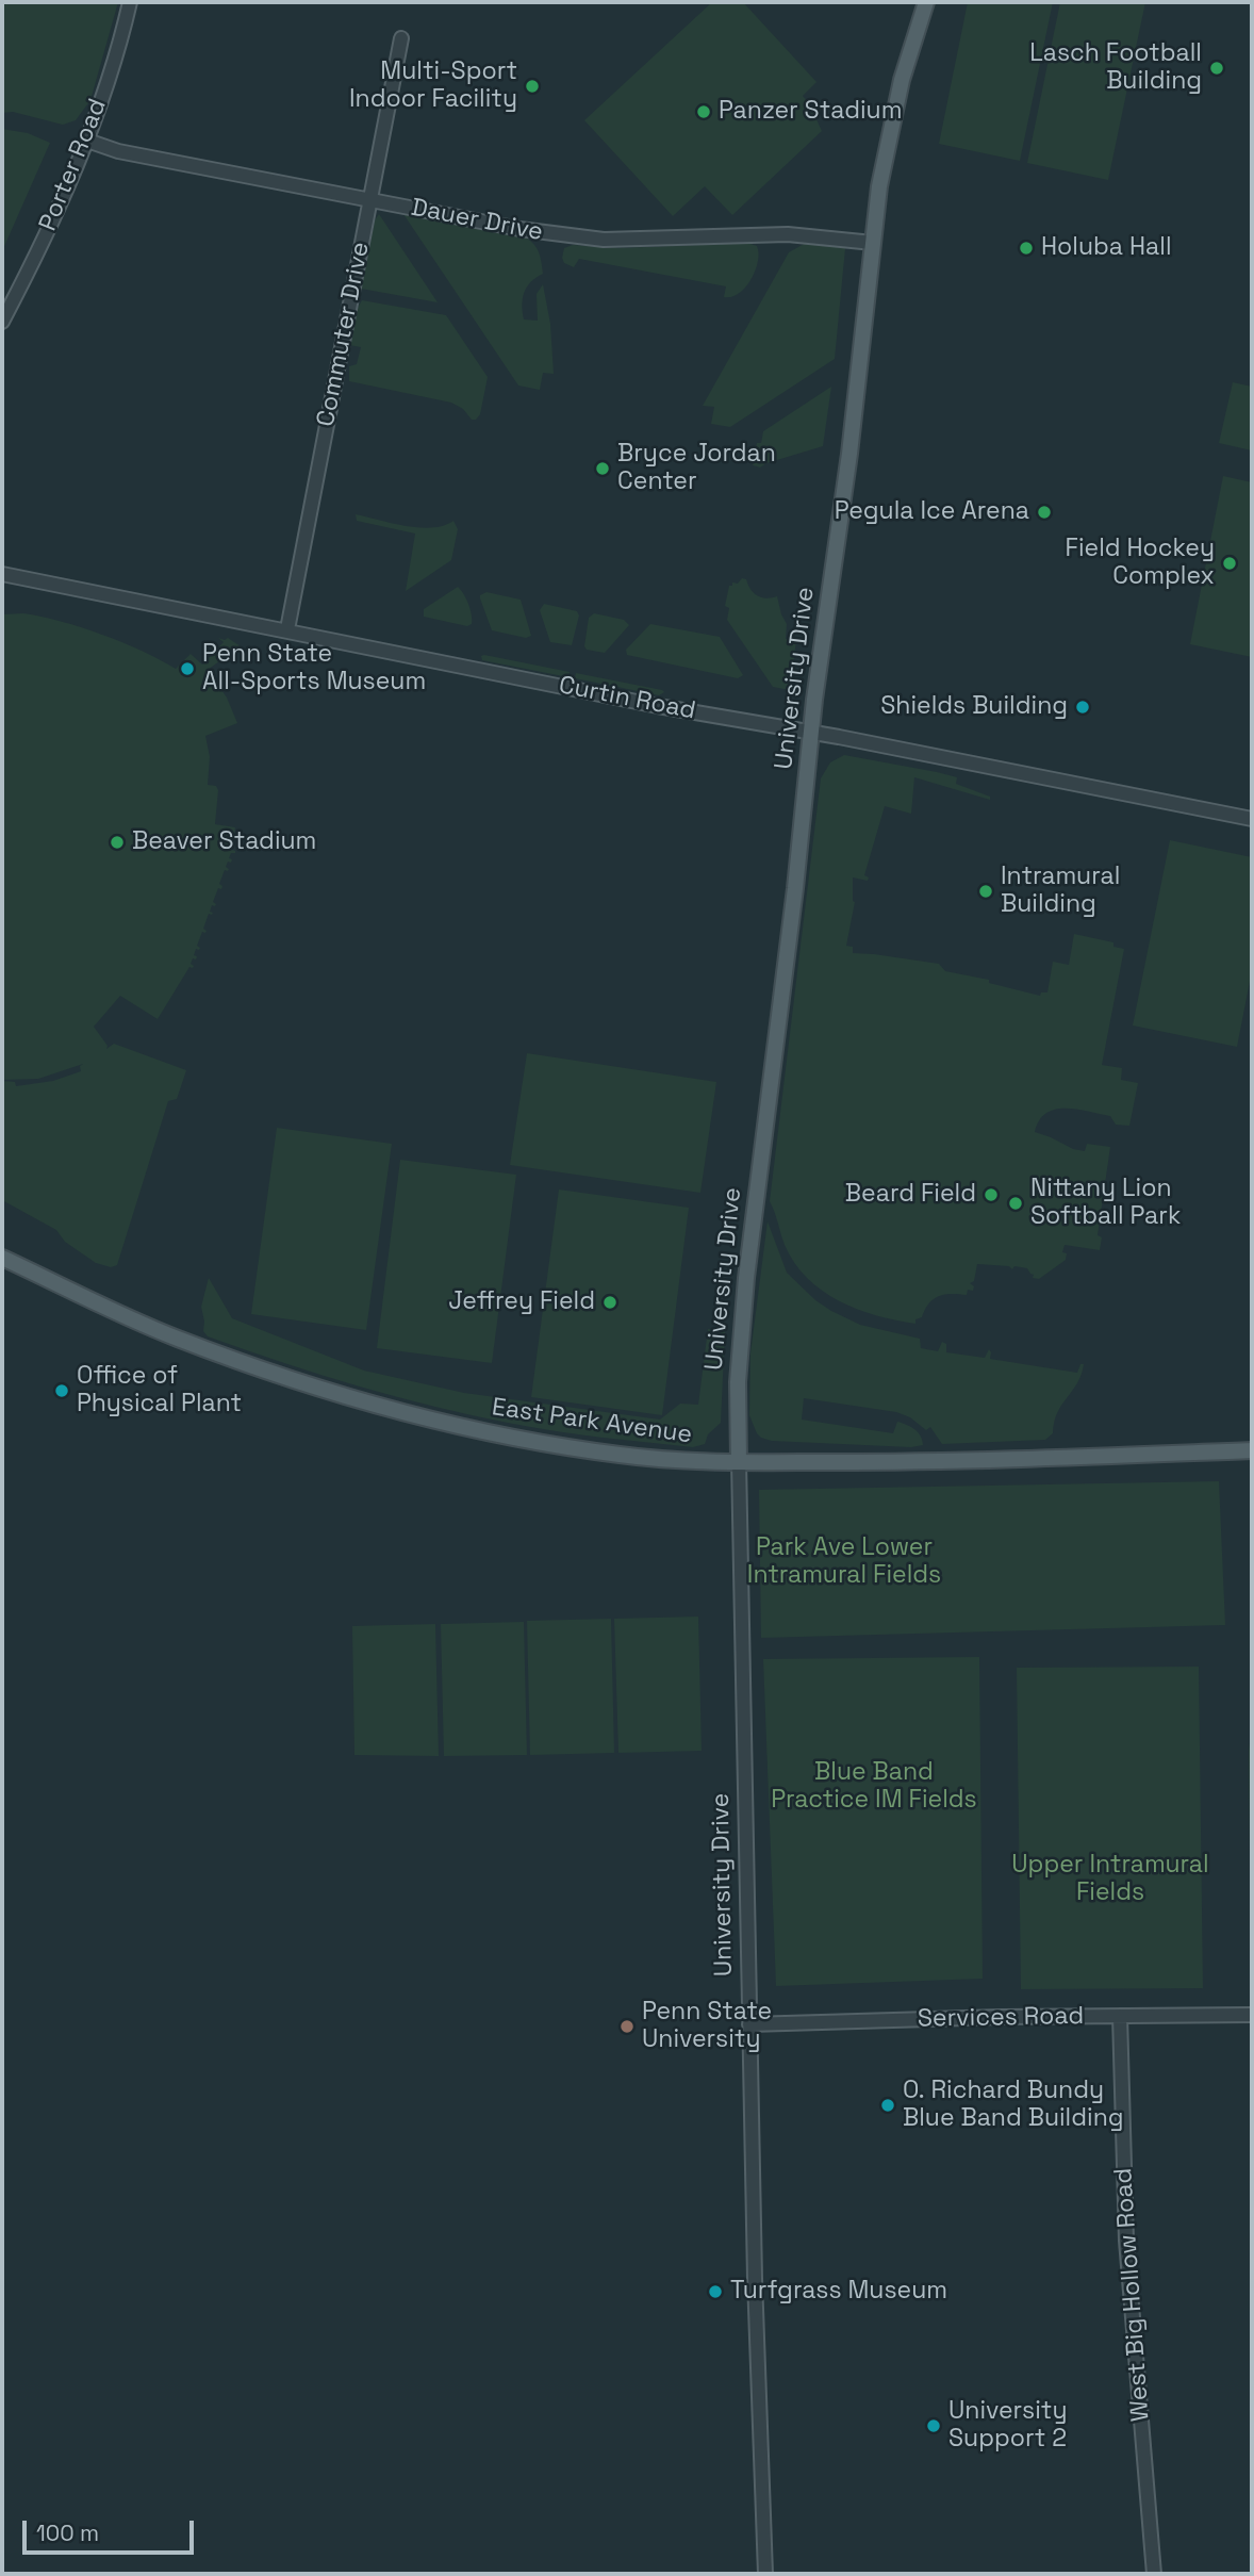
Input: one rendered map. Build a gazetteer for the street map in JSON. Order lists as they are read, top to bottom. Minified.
{"streets":{"main road":["University Drive","East Park Avenue"],"street":["Porter Road","Dauer Drive","Commuter Drive","Curtin Road","Services Road","West Big Hollow Road"]},"crossings":[["Porter Road","Dauer Drive"],["Dauer Drive","Commuter Drive"],["Dauer Drive","University Drive"],["Commuter Drive","Curtin Road"],["University Drive","Curtin Road"],["University Drive","East Park Avenue"],["University Drive","Services Road"],["Services Road","West Big Hollow Road"]],"parks":["Park Ave Lower Intramural Fields","Blue Band Practice IM Fields","Upper Intramural Fields"],"places":["Lasch Football Building","Multi-Sport Indoor Facility","Panzer Stadium","Holuba Hall","Bryce Jordan Center","Pegula Ice Arena","Field Hockey Complex","Penn State All-Sports Museum","Shields Building","Beaver Stadium","Intramural Building","Beard Field","Nittany Lion Softball Park","Jeffrey Field","Office of Physical Plant","Penn State University","O. Richard Bundy Blue Band Building","Turfgrass Museum","University Support 2"],"scale_bar":"100 m"}
